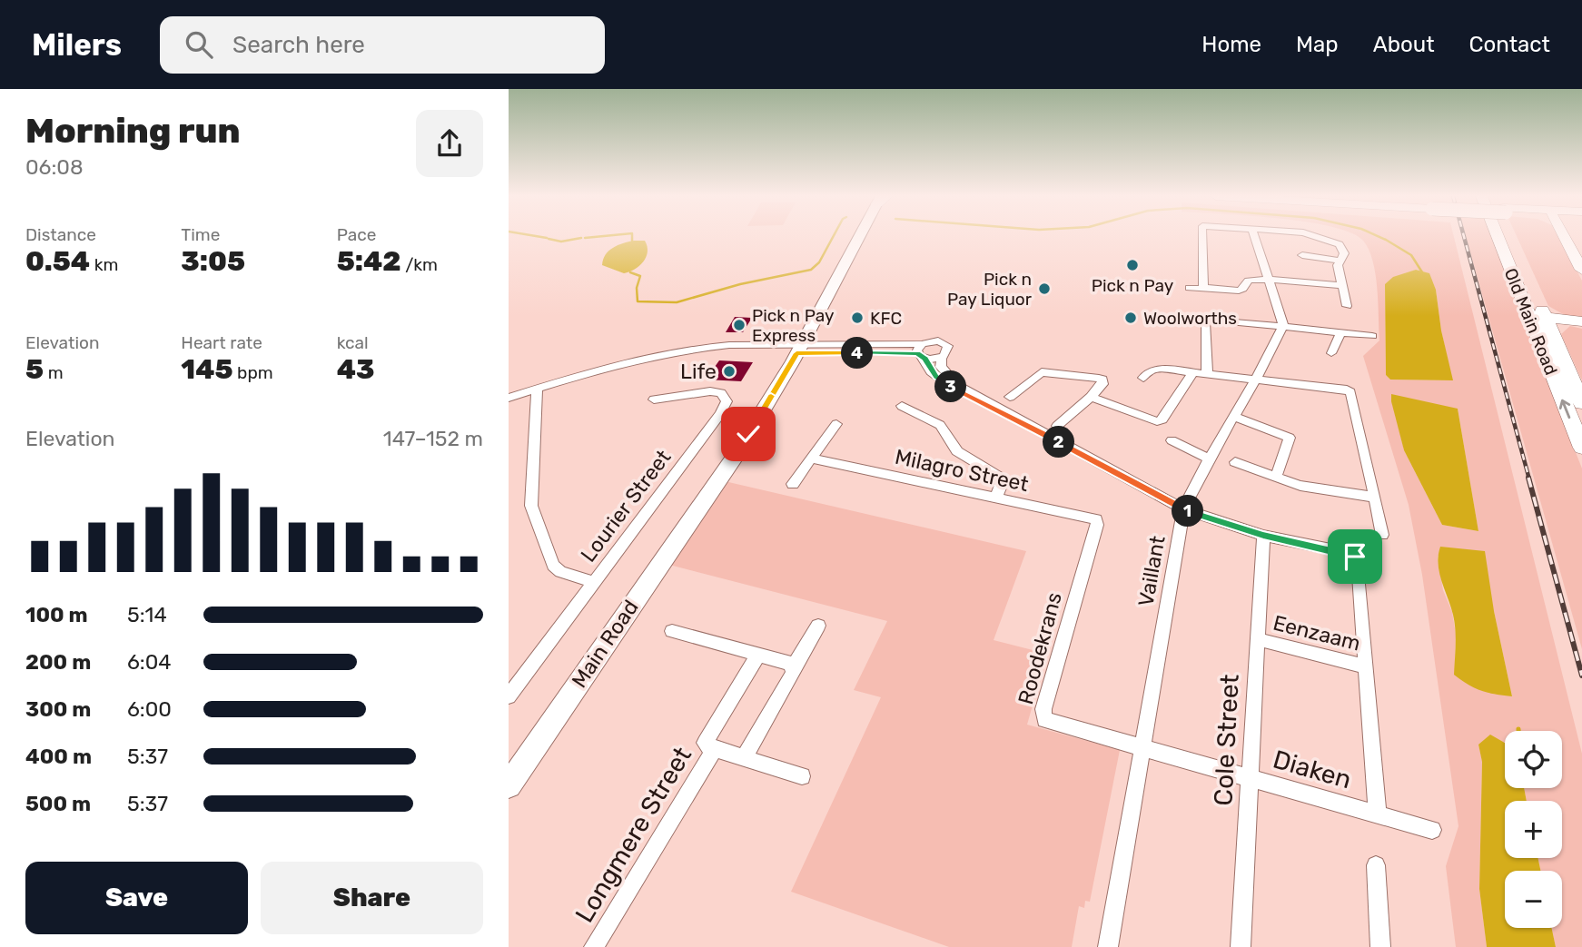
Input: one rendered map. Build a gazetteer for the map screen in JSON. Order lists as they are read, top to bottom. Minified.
{"streets":{"main road":["Old Main Road","Main Road"],"street":["Milagro Street","Lourier Street","Vaillant","Eenzaam","Roodekrans","Cole Street","Diaken","Longmere Street"]},"crossings":[["Milagro Street","Roodekrans"],["Vaillant","Roodekrans"],["Vaillant","Diaken"],["Eenzaam","Cole Street"],["Roodekrans","Diaken"],["Cole Street","Diaken"]],"places":["Pick n Pay","Pick n Pay Liquor","KFC","Woolworths","Pick n Pay Express","Life"],"page":{"header":"Milers","search":"Search here","nav":["Home","Map","About","Contact"],"heading":["Morning run","06:08"],"stats":[["Distance","0.54 km"],["Time","3:05"],["Pace","5:42 /km"],["Elevation","5 m"],["Heart rate","145 bpm"],["kcal","43"]],"pins":["4","3","2","1"],"chart":["Elevation","147–152 m"],"list":[{"name":"100 m","note":"5:14"},{"name":"200 m","note":"6:04"},{"name":"300 m","note":"6:00"},{"name":"400 m","note":"5:37"},{"name":"500 m","note":"5:37"}],"map_buttons":["+","−"],"buttons":["Save","Share"]}}
